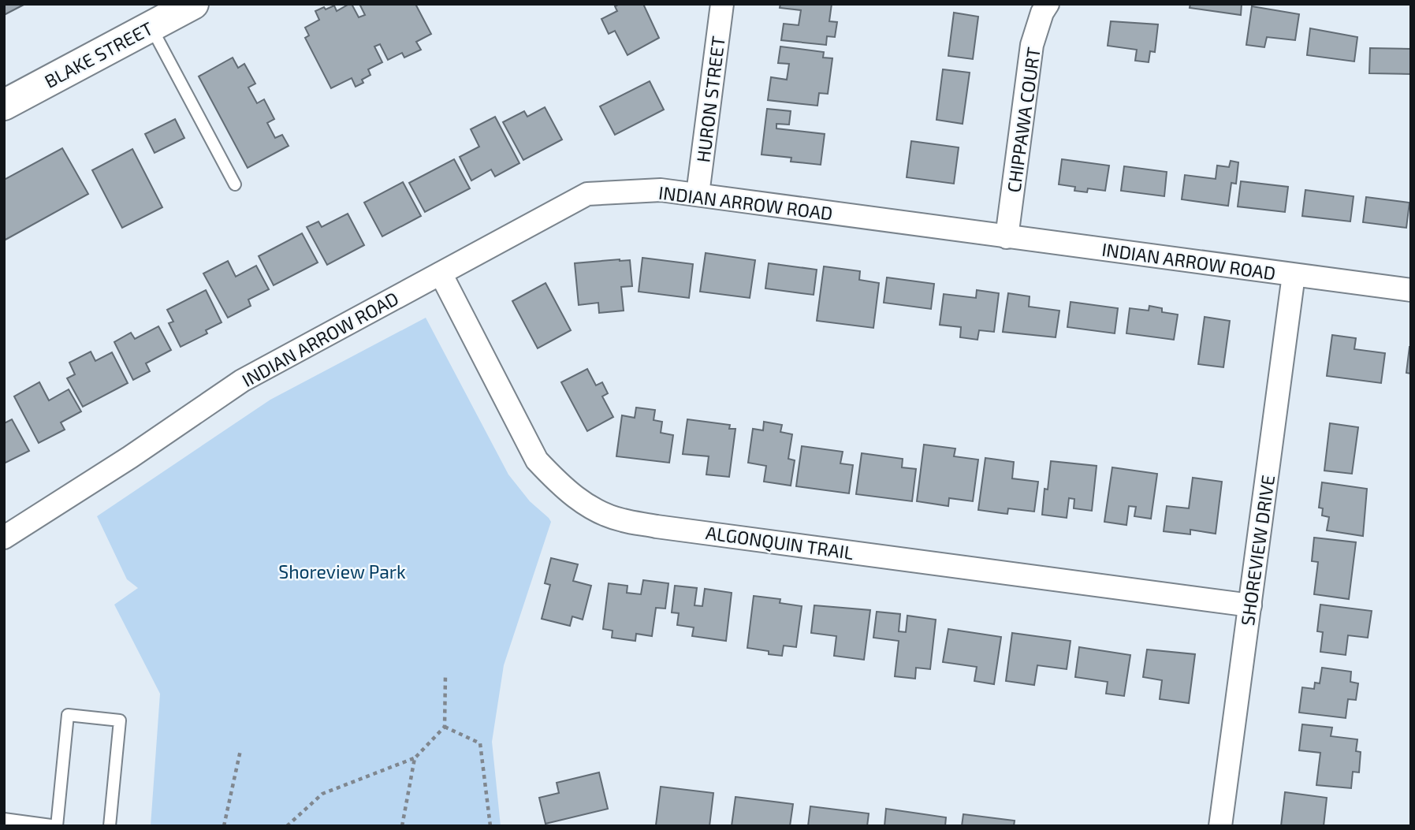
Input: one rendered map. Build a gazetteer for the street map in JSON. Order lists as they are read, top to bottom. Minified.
{"streets":{"main road":["BLAKE STREET"],"street":["HURON STREET","CHIPPAWA COURT","INDIAN ARROW ROAD","ALGONQUIN TRAIL","SHOREVIEW DRIVE"]},"crossings":[["HURON STREET","INDIAN ARROW ROAD"],["CHIPPAWA COURT","INDIAN ARROW ROAD"],["INDIAN ARROW ROAD","ALGONQUIN TRAIL"],["INDIAN ARROW ROAD","SHOREVIEW DRIVE"],["ALGONQUIN TRAIL","SHOREVIEW DRIVE"]],"parks":["Shoreview Park"]}
